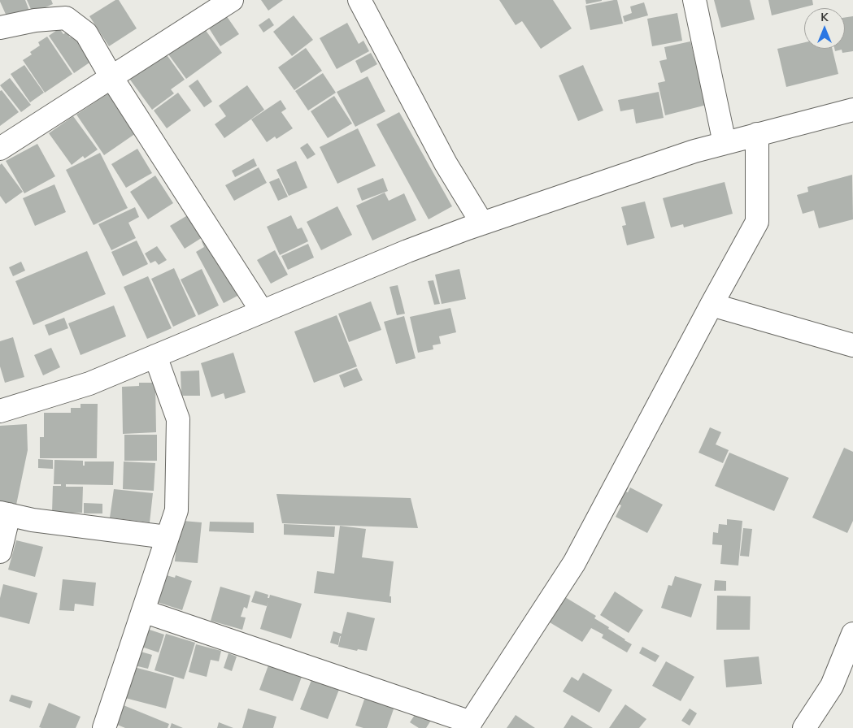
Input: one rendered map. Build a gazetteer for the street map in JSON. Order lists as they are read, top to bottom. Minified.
{"north":"top"}
